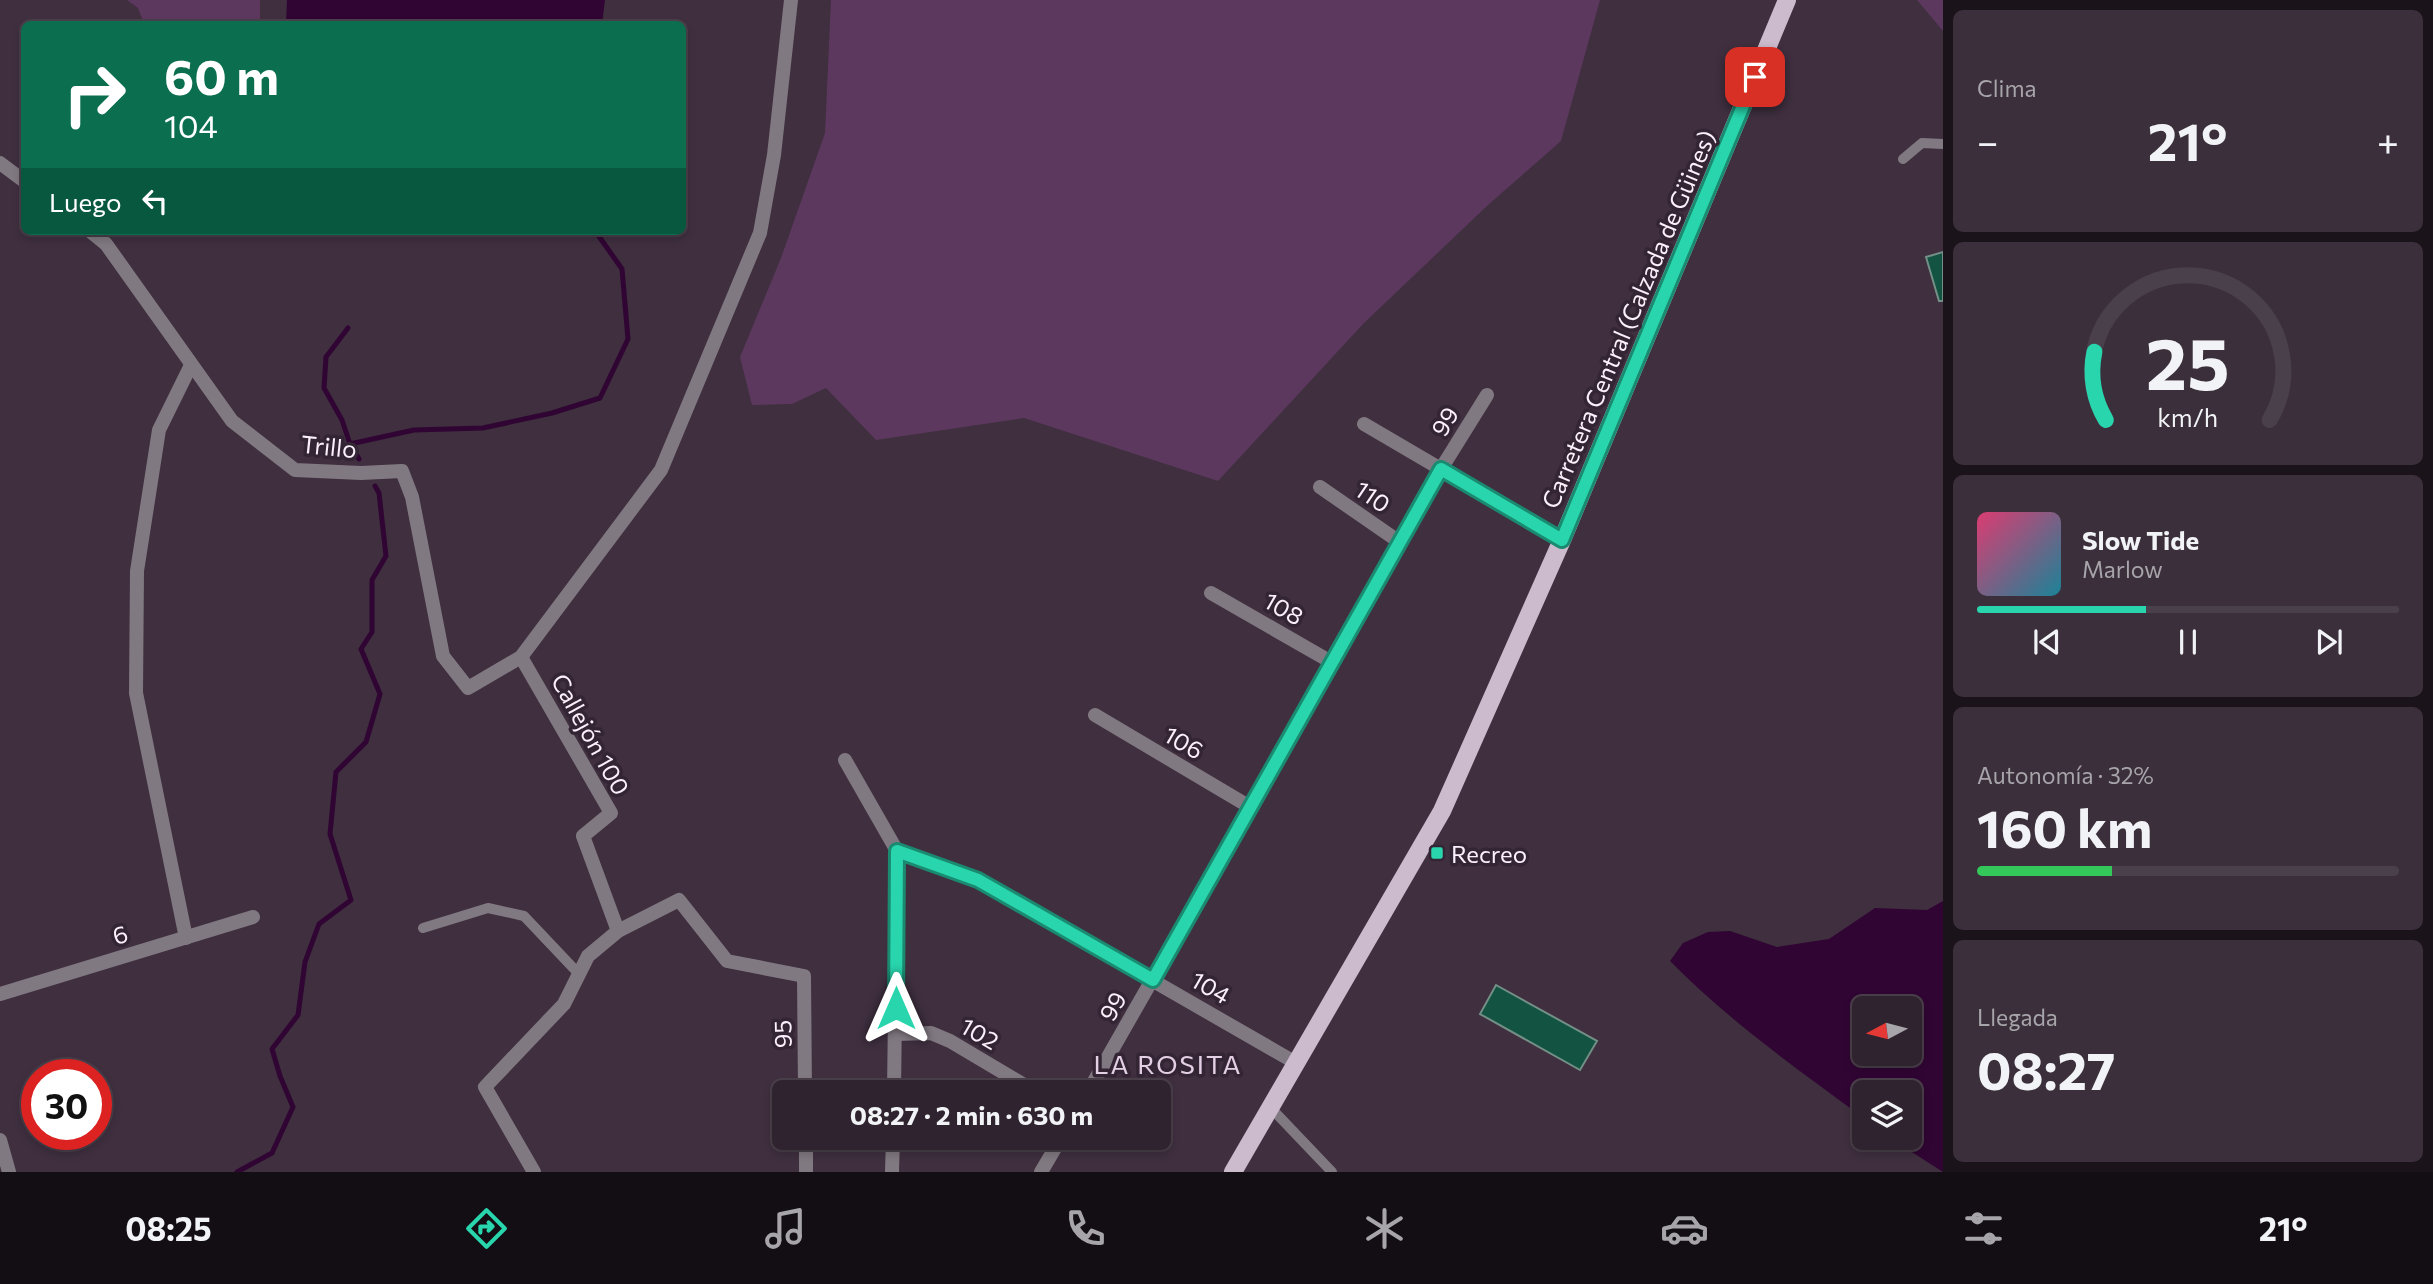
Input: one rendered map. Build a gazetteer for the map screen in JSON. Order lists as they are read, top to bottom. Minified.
{"streets":{"main road":["Carretera Central (Calzada de Güines)"],"street":["99","Trillo","110","108","Callejón 100","106","6","104","102","95"]},"crossings":[["Carretera Central (Calzada de Güines)","104"],["99","110"],["99","108"],["99","106"],["99","104"],["Trillo","Callejón 100"],["Callejón 100","95"]],"districts":["LA ROSITA"],"places":{"transit":["Recreo"]},"north":"left","page":{"tile":["Clima",["Autonomía · 32%","160 km"],["Llegada","08:27"]],"turn":["60 m","104"],"heat":["−","21°","+"],"then":"Luego","song":["Slow Tide","Marlow"],"limit":"30","trip":"08:27 · 2 min · 630 m","tabs":["08:25","21°"],"gauge":["25","km/h"]}}
